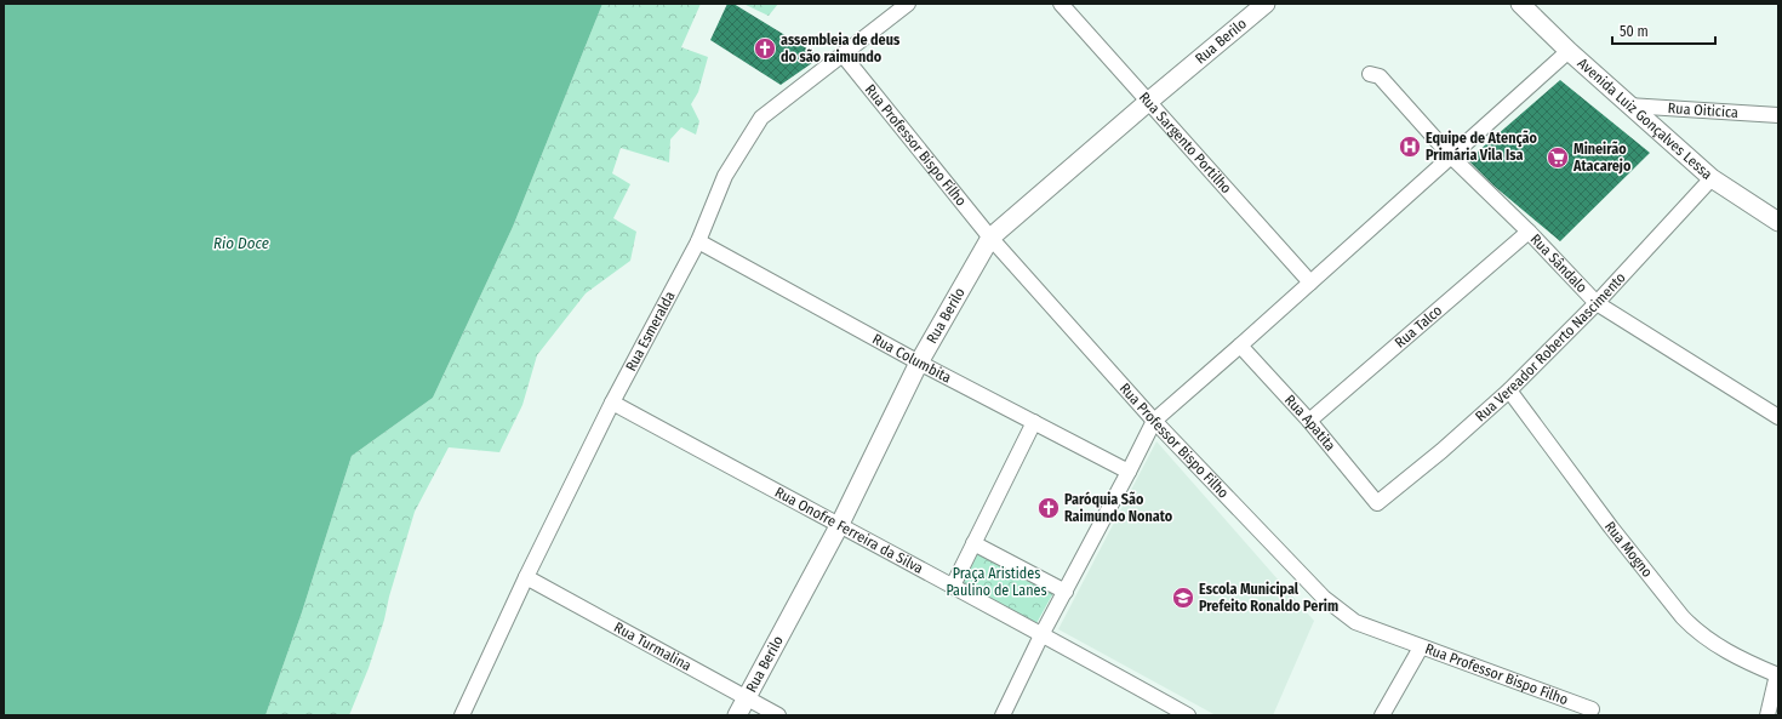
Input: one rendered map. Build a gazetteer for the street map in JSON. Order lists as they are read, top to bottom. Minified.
{"streets":{"street":["Rua Berilo","Rua Oiticica","Avenida Luiz Gonçalves Lessa","Rua Sargento Portilho","Rua Professor Bispo Filho","Rua Sândalo","Rua Talco","Rua Esmeralda","Rua Vereador Roberto Nascimento","Rua Columbita","Rua Apatita","Rua Onofre Ferreira da Silva","Rua Mogno","Rua Turmalina"]},"crossings":[["Rua Berilo","Rua Sargento Portilho"],["Rua Berilo","Rua Professor Bispo Filho"],["Rua Berilo","Rua Columbita"],["Rua Berilo","Rua Onofre Ferreira da Silva"],["Rua Berilo","Rua Turmalina"],["Rua Oiticica","Avenida Luiz Gonçalves Lessa"],["Avenida Luiz Gonçalves Lessa","Rua Vereador Roberto Nascimento"],["Rua Professor Bispo Filho","Rua Esmeralda"],["Rua Sândalo","Rua Talco"],["Rua Sândalo","Rua Vereador Roberto Nascimento"],["Rua Talco","Rua Apatita"],["Rua Esmeralda","Rua Columbita"],["Rua Esmeralda","Rua Onofre Ferreira da Silva"],["Rua Esmeralda","Rua Turmalina"],["Rua Vereador Roberto Nascimento","Rua Apatita"],["Rua Vereador Roberto Nascimento","Rua Mogno"]],"water":["Rio Doce"],"parks":["Praça Aristides Paulino de Lanes"],"places":{"church":["assembleia de deus do são raimundo","Paróquia São Raimundo Nonato"],"hospital":["Equipe de Atenção Primária Vila Isa"],"supermarket":["Mineirão Atacarejo"],"school or university":["Escola Municipal Prefeito Ronaldo Perim"]},"scale_bar":"50 m"}
